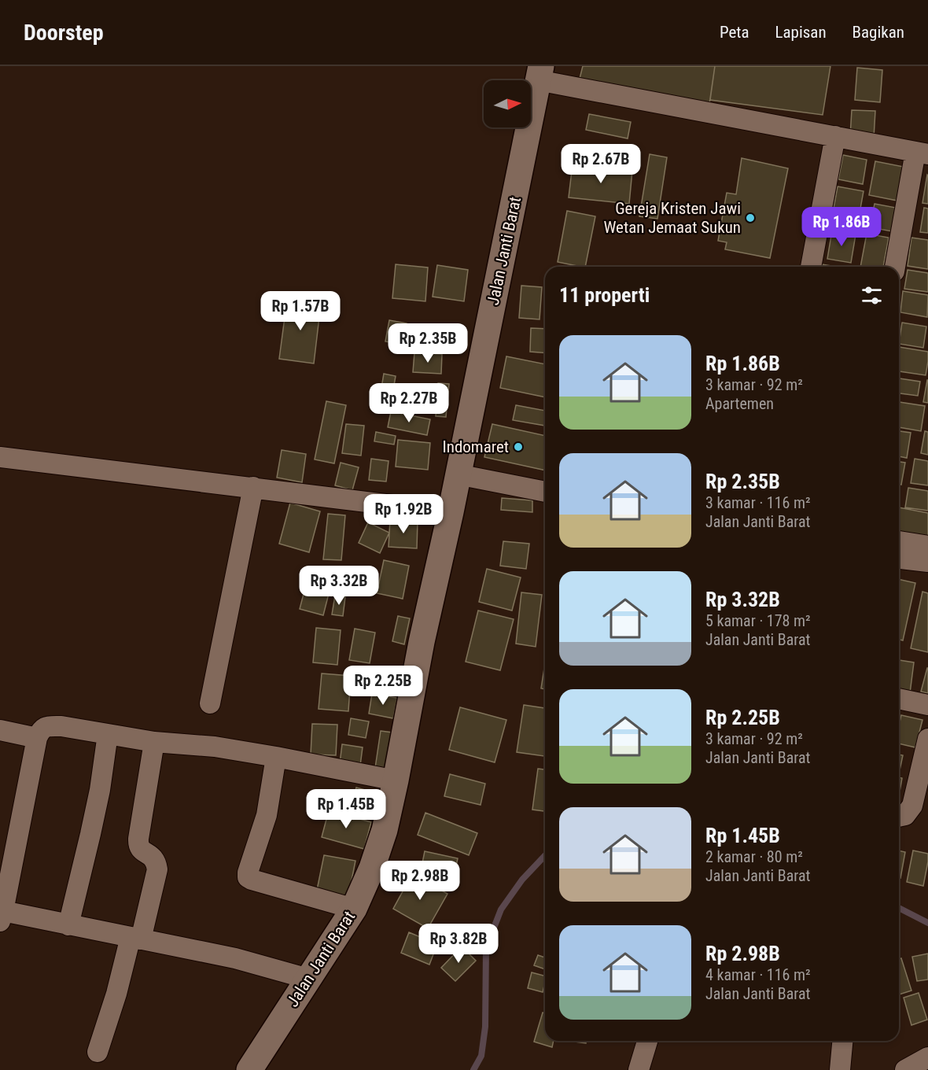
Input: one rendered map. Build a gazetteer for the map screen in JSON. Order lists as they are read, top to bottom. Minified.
{"streets":{"street":["Jalan Janti Barat"]},"places":["Gereja Kristen Jawi Wetan Jemaat Sukun","Indomaret"],"north":"right","page":{"header":"Doorstep","nav":["Peta","Lapisan","Bagikan"],"price":["Rp 2.67B","Rp 1.86B","Rp 1.57B","Rp 2.35B","Rp 2.27B","Rp 1.92B","Rp 3.32B","Rp 2.25B","Rp 1.45B","Rp 2.98B","Rp 3.82B"],"heading":"11 properti","list":[{"name":"Rp 1.86B","note":"3 kamar · 92 m² · Apartemen"},{"name":"Rp 2.35B","note":"3 kamar · 116 m² · Jalan Janti Barat"},{"name":"Rp 3.32B","note":"5 kamar · 178 m² · Jalan Janti Barat"},{"name":"Rp 2.25B","note":"3 kamar · 92 m² · Jalan Janti Barat"},{"name":"Rp 1.45B","note":"2 kamar · 80 m² · Jalan Janti Barat"},{"name":"Rp 2.98B","note":"4 kamar · 116 m² · Jalan Janti Barat"}]}}
